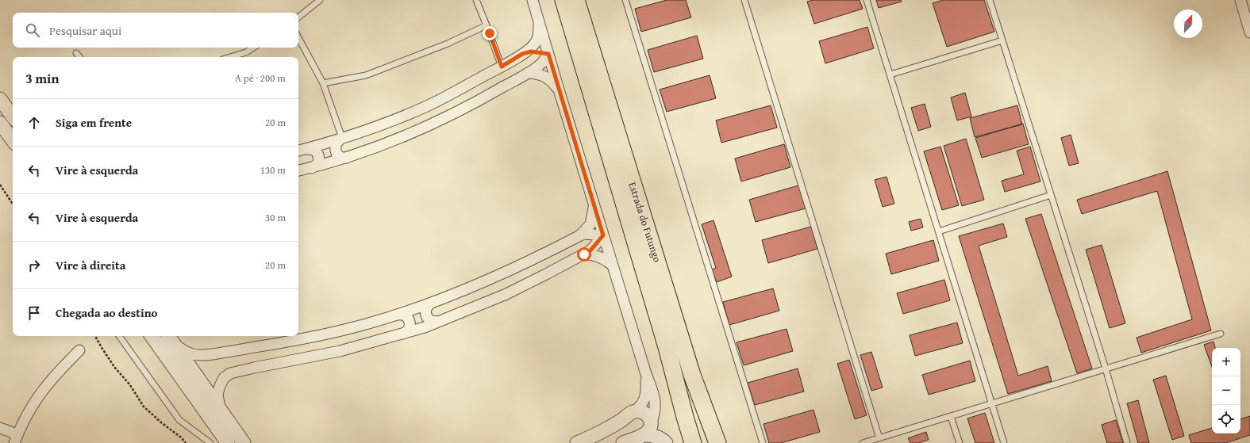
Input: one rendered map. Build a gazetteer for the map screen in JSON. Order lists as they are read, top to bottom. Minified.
{"streets":{"main road":["Estrada do Futungo"]},"north":"top right","page":{"search":"Pesquisar aqui","heading":["3 min","A pé · 200 m"],"list":[["Siga em frente","20 m"],["Vire à esquerda","130 m"],["Vire à esquerda","30 m"],["Vire à direita","20 m"],"Chegada ao destino"],"map_buttons":["+","−"]}}
